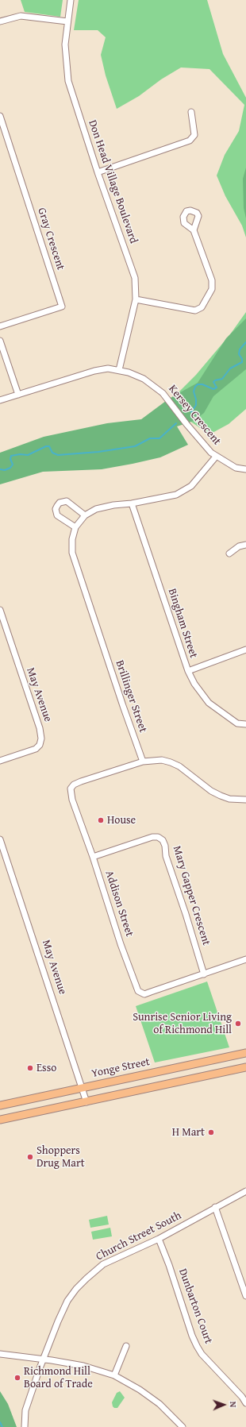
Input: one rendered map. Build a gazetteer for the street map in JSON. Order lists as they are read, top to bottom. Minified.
{"streets":{"main road":["Yonge Street"],"street":["Don Head Village Boulevard","Gray Crescent","Kersey Crescent","Bingham Street","May Avenue","Brillinger Street","Mary Gapper Crescent","Addison Street","Church Street South","Dunbarton Court"]},"crossings":[["Don Head Village Boulevard","Kersey Crescent"],["Kersey Crescent","Brillinger Street"],["Bingham Street","Brillinger Street"],["May Avenue","Yonge Street"],["Brillinger Street","Addison Street"],["Mary Gapper Crescent","Addison Street"],["Church Street South","Dunbarton Court"]],"places":["House","Sunrise Senior Living of Richmond Hill","Esso","H Mart","Shoppers Drug Mart","Richmond Hill Board of Trade"],"north":"right"}
